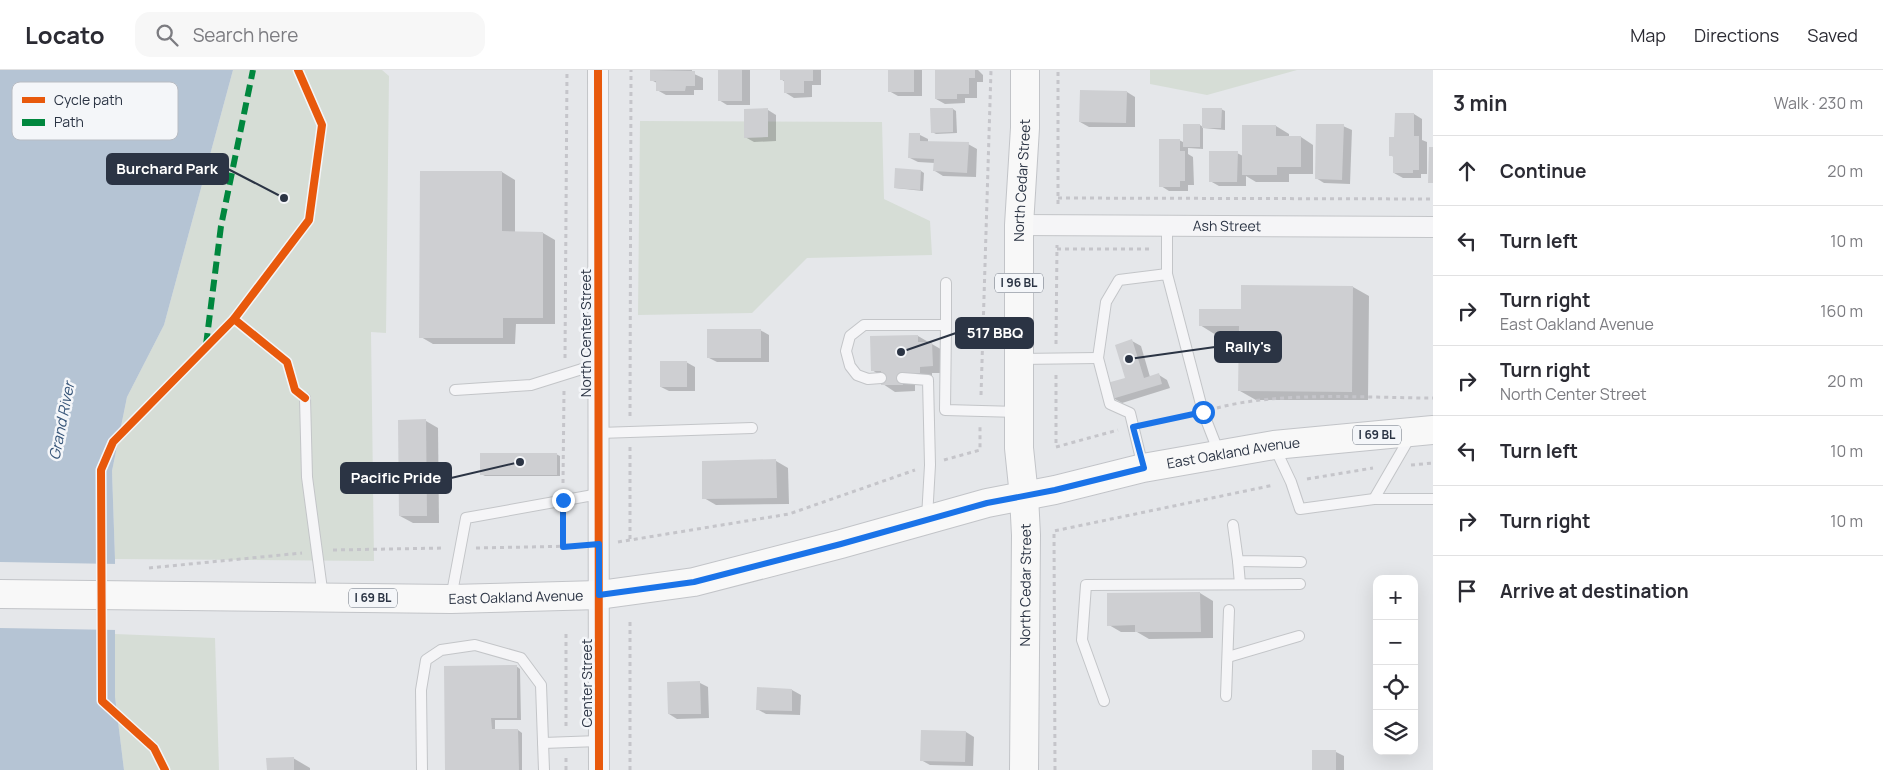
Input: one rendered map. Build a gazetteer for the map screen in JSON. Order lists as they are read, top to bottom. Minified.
{"streets":{"main road":["North Cedar Street","I 96 BL","I 69 BL","East Oakland Avenue"],"street":["Ash Street","North Center Street","Center Street"]},"crossings":[["North Cedar Street","Ash Street"],["North Cedar Street","East Oakland Avenue"],["North Center Street","East Oakland Avenue"],["North Center Street","Center Street"],["East Oakland Avenue","Center Street"]],"water":["Grand River"],"places":["Burchard Park","517 BBQ","Rally's","Pacific Pride"],"legend":["Cycle path","Path"],"page":{"header":"Locato","search":"Search here","nav":["Map","Directions","Saved"],"heading":["3 min","Walk · 230 m"],"list":[["Continue","20 m"],["Turn left","10 m"],["Turn right","East Oakland Avenue","160 m"],["Turn right","North Center Street","20 m"],["Turn left","10 m"],["Turn right","10 m"],"Arrive at destination"],"map_buttons":["+","−"]}}
